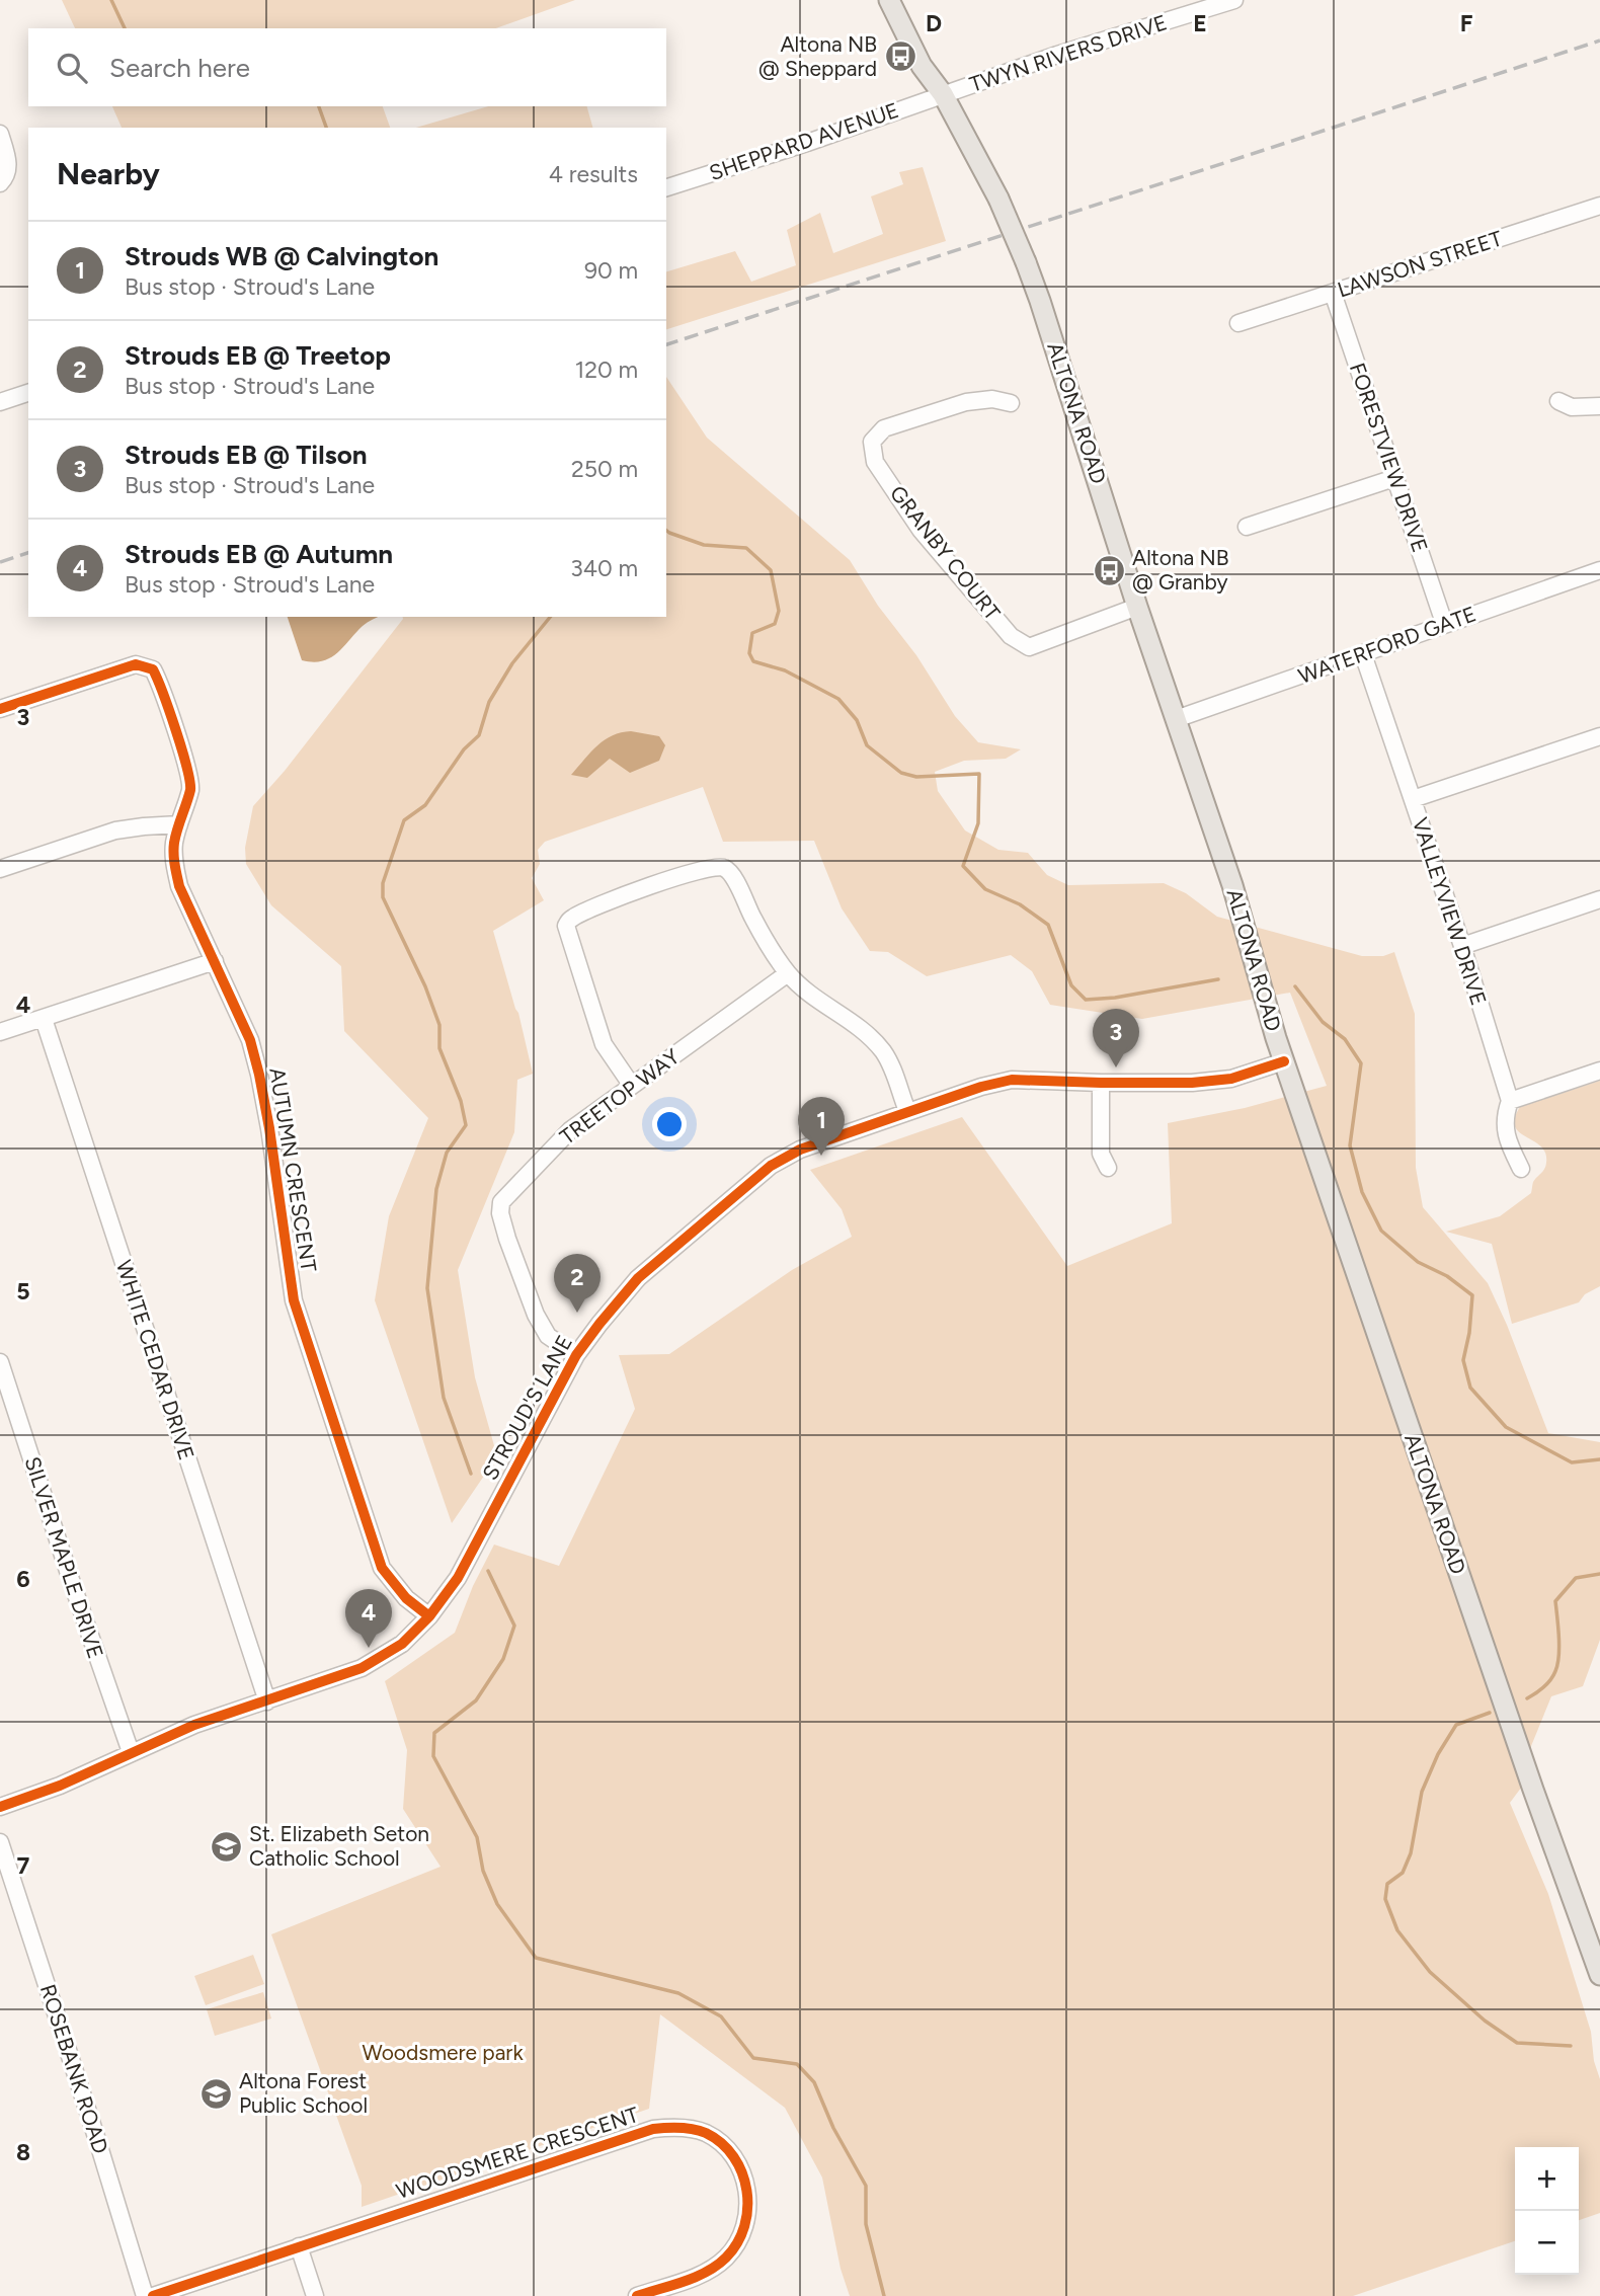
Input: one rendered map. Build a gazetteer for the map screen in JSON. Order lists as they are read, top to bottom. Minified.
{"streets":{"main road":["ALTONA ROAD"],"street":["TWYN RIVERS DRIVE","SHEPPARD AVENUE","LAWSON STREET","FORESTVIEW DRIVE","GRANBY COURT","WATERFORD GATE","VALLEYVIEW DRIVE","TREETOP WAY","AUTUMN CRESCENT","WHITE CEDAR DRIVE","STROUD'S LANE","SILVER MAPLE DRIVE","ROSEBANK ROAD","WOODSMERE CRESCENT"]},"crossings":[["TWYN RIVERS DRIVE","SHEPPARD AVENUE"],["TWYN RIVERS DRIVE","ALTONA ROAD"],["SHEPPARD AVENUE","ALTONA ROAD"],["LAWSON STREET","FORESTVIEW DRIVE"],["ALTONA ROAD","GRANBY COURT"],["ALTONA ROAD","WATERFORD GATE"],["ALTONA ROAD","STROUD'S LANE"],["FORESTVIEW DRIVE","WATERFORD GATE"],["WATERFORD GATE","VALLEYVIEW DRIVE"],["TREETOP WAY","STROUD'S LANE"],["AUTUMN CRESCENT","STROUD'S LANE"],["WHITE CEDAR DRIVE","STROUD'S LANE"],["STROUD'S LANE","SILVER MAPLE DRIVE"]],"parks":["Woodsmere park"],"places":{"bus stop":["Altona NB @ Sheppard","Altona NB @ Granby"],"school or university":["St. Elizabeth Seton Catholic School","Altona Forest Public School"]},"page":{"search":"Search here","heading":["Nearby","4 results"],"list":[{"mark":"1","name":"Strouds WB @ Calvington","note":"Bus stop · Stroud's Lane","value":"90 m"},{"mark":"2","name":"Strouds EB @ Treetop","note":"Bus stop · Stroud's Lane","value":"120 m"},{"mark":"3","name":"Strouds EB @ Tilson","note":"Bus stop · Stroud's Lane","value":"250 m"},{"mark":"4","name":"Strouds EB @ Autumn","note":"Bus stop · Stroud's Lane","value":"340 m"}],"pins":["3","1","2","4"],"map_buttons":["+","−"]},"grid":{"columns":["D","E","F"],"rows":["3","4","5","6","7","8"]}}
